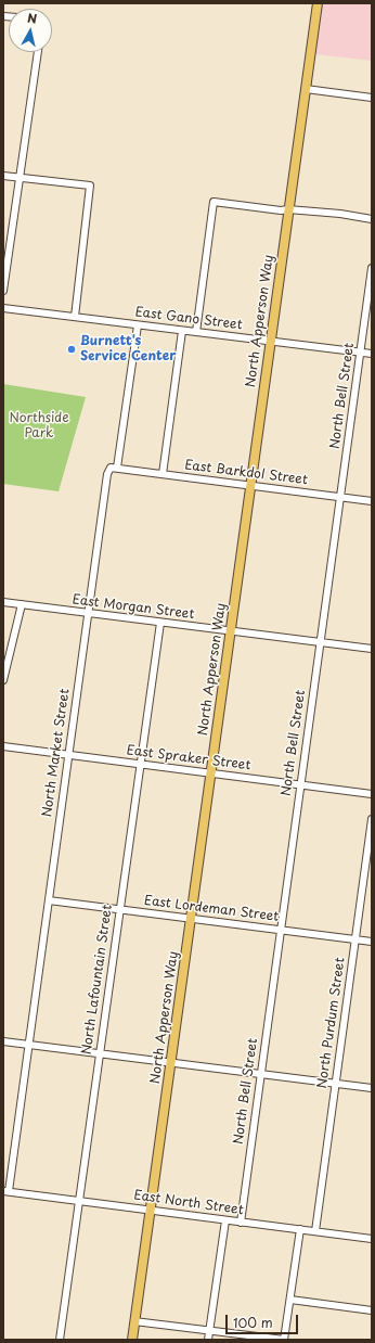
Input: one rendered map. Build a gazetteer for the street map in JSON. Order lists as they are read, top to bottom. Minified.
{"streets":{"main road":["North Apperson Way"],"street":["East Gano Street","North Bell Street","East Barkdol Street","East Morgan Street","North Market Street","East Spraker Street","East Lordeman Street","North Lafountain Street","North Purdum Street","East North Street"]},"crossings":[["East Gano Street","North Apperson Way"],["East Gano Street","North Bell Street"],["East Gano Street","North Market Street"],["North Apperson Way","East Barkdol Street"],["North Apperson Way","East Morgan Street"],["North Apperson Way","East Spraker Street"],["North Apperson Way","East Lordeman Street"],["North Apperson Way","East North Street"],["North Bell Street","East Barkdol Street"],["North Bell Street","East Morgan Street"],["North Bell Street","East Spraker Street"],["North Bell Street","East Lordeman Street"],["North Bell Street","East North Street"],["East Barkdol Street","North Market Street"],["East Morgan Street","North Market Street"],["East Morgan Street","North Lafountain Street"],["North Market Street","East Spraker Street"],["North Market Street","East Lordeman Street"],["North Market Street","East North Street"],["East Spraker Street","North Lafountain Street"],["East Lordeman Street","North Lafountain Street"],["East Lordeman Street","North Purdum Street"],["North Lafountain Street","East North Street"],["North Purdum Street","East North Street"]],"parks":["Northside Park"],"places":["Burnett's Service Center"],"scale_bar":"100 m","north":"top"}
